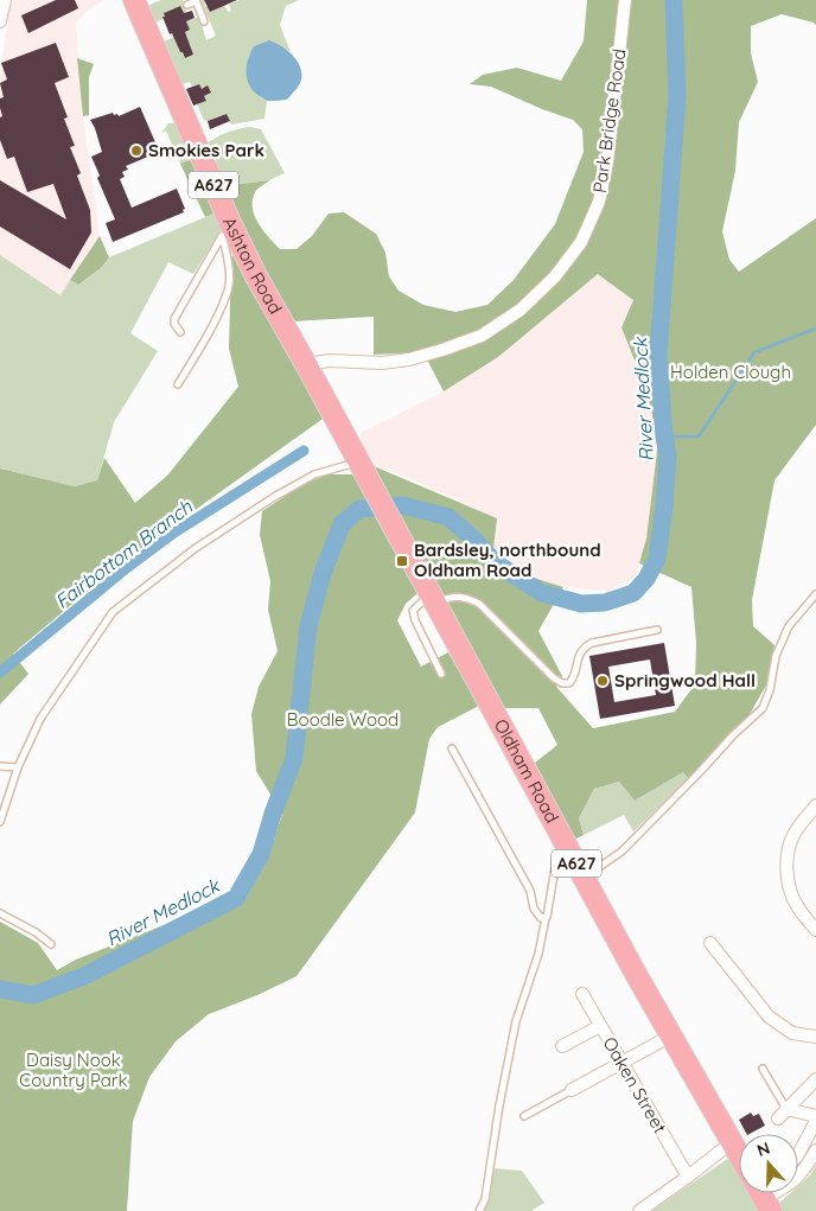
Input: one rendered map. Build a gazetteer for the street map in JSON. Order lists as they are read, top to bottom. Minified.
{"streets":{"highway":["A627","Ashton Road","Oldham Road"],"street":["Park Bridge Road","Oaken Street"]},"crossings":[["Park Bridge Road","Ashton Road"],["Park Bridge Road","Oldham Road"],["Ashton Road","Oldham Road"]],"water":["River Medlock","Fairbottom Branch"],"parks":["Holden Clough","Boodle Wood","Daisy Nook Country Park"],"places":{"other":["Smokies Park","Springwood Hall"],"transit":["Bardsley, northbound Oldham Road"]},"north":"top"}
